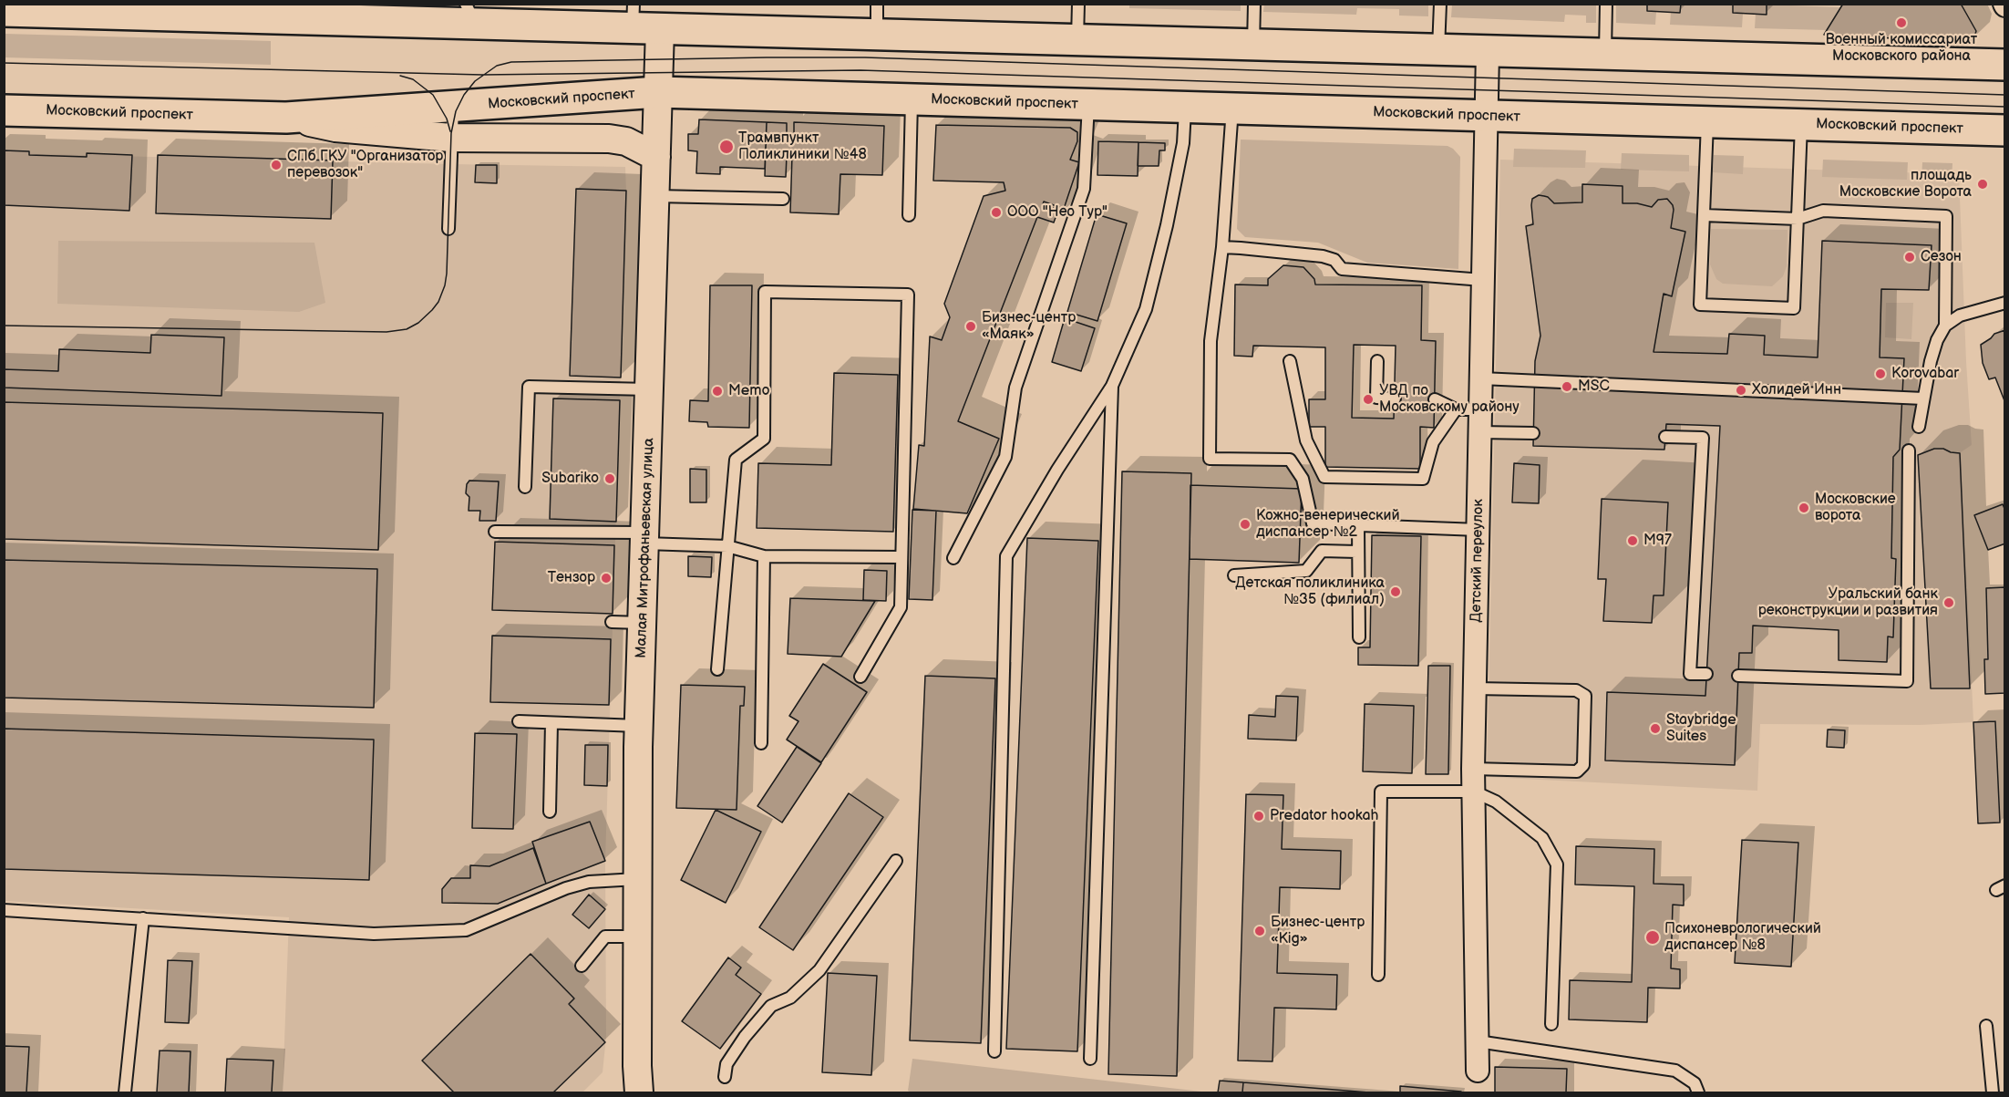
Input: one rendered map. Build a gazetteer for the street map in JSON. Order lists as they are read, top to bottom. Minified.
{"streets":{"main road":["Московский проспект"],"street":["Малая Митрофаньевская улица","Детский переулок"]},"crossings":[["Московский проспект","Малая Митрофаньевская улица"],["Московский проспект","Детский переулок"]],"places":["Военный комиссариат Московского района","Трамвпункт Поликлиники №48","СПб ГКУ \"Организатор перевозок\"","площадь Московские Ворота","ООО \"Нео Тур\"","Сезон","Бизнес-центр «Маяк»","Korovabar","MSC","Холидей Инн","Memo","УВД по Московскому району","Subariko","Московские ворота","Кожно-венерический диспансер №2","M97","Тензор","Детская поликлиника №35 (филиал)","Уральский банк реконструкции и развития","Staybridge Suites","Predator hookah","Бизнес-центр «Kig»","Психоневрологический диспансер №8"]}
